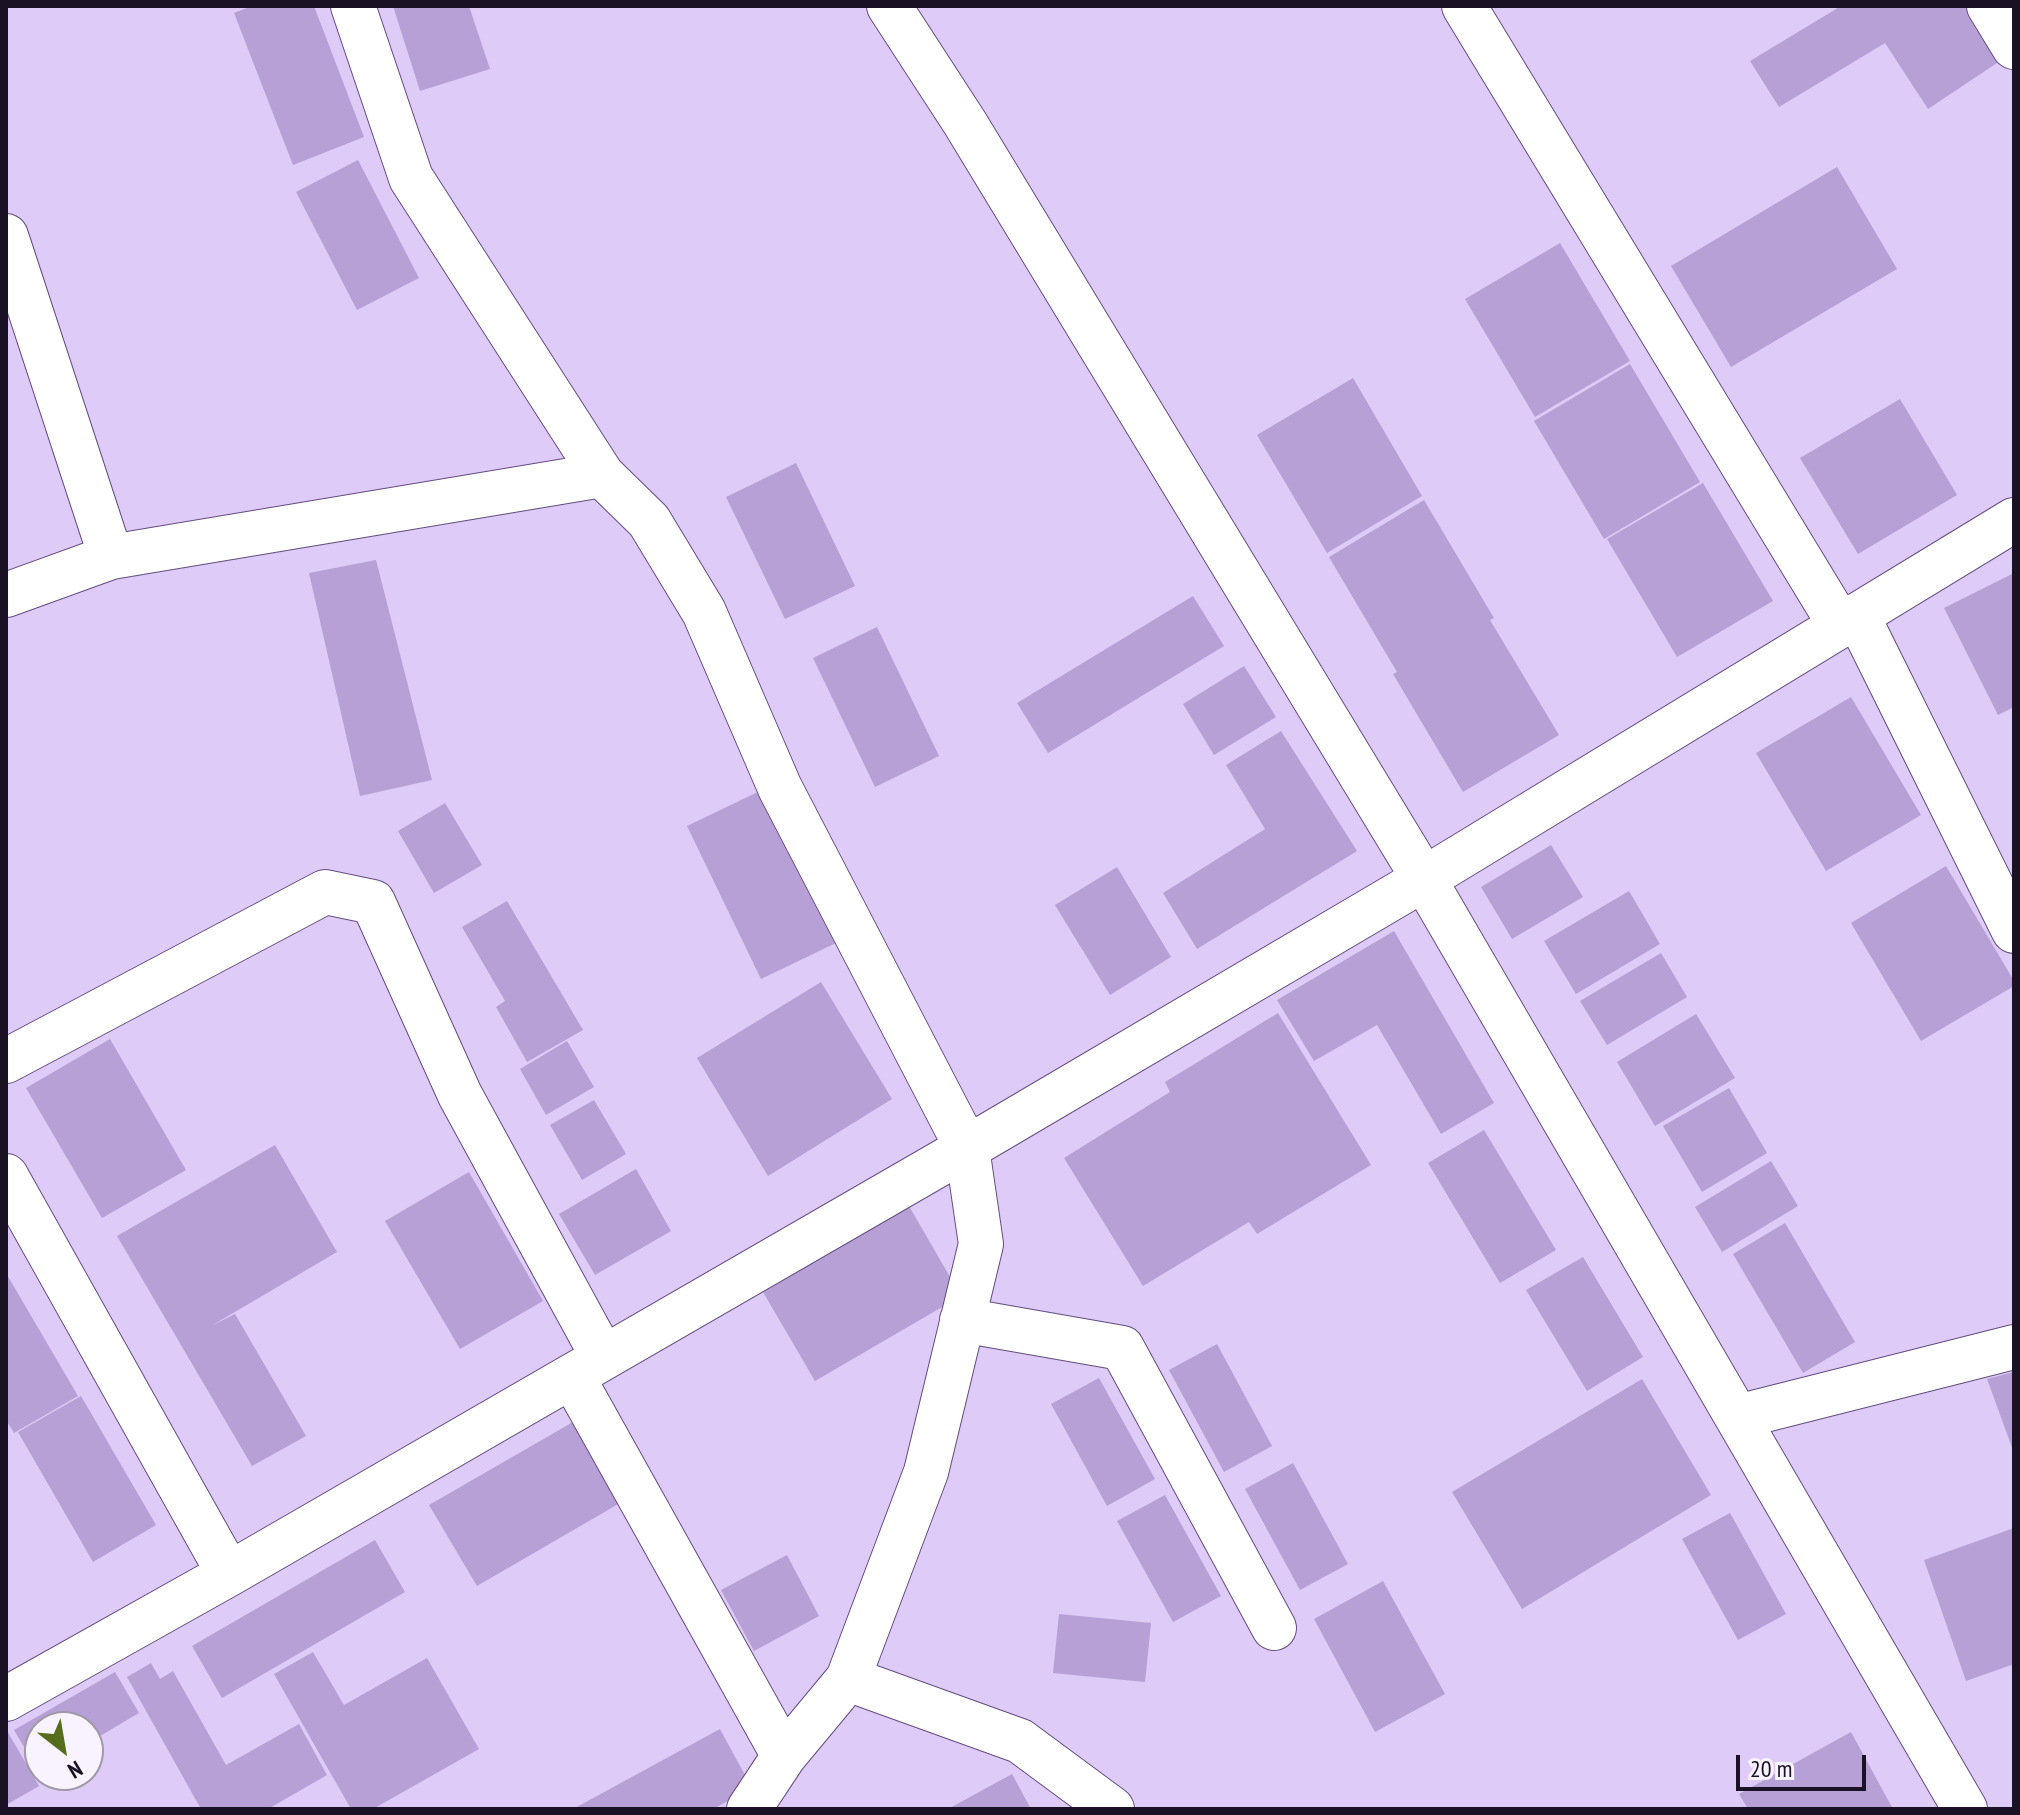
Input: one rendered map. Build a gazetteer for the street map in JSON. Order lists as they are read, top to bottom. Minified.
{"scale_bar":"20 m","north":"bottom right"}
